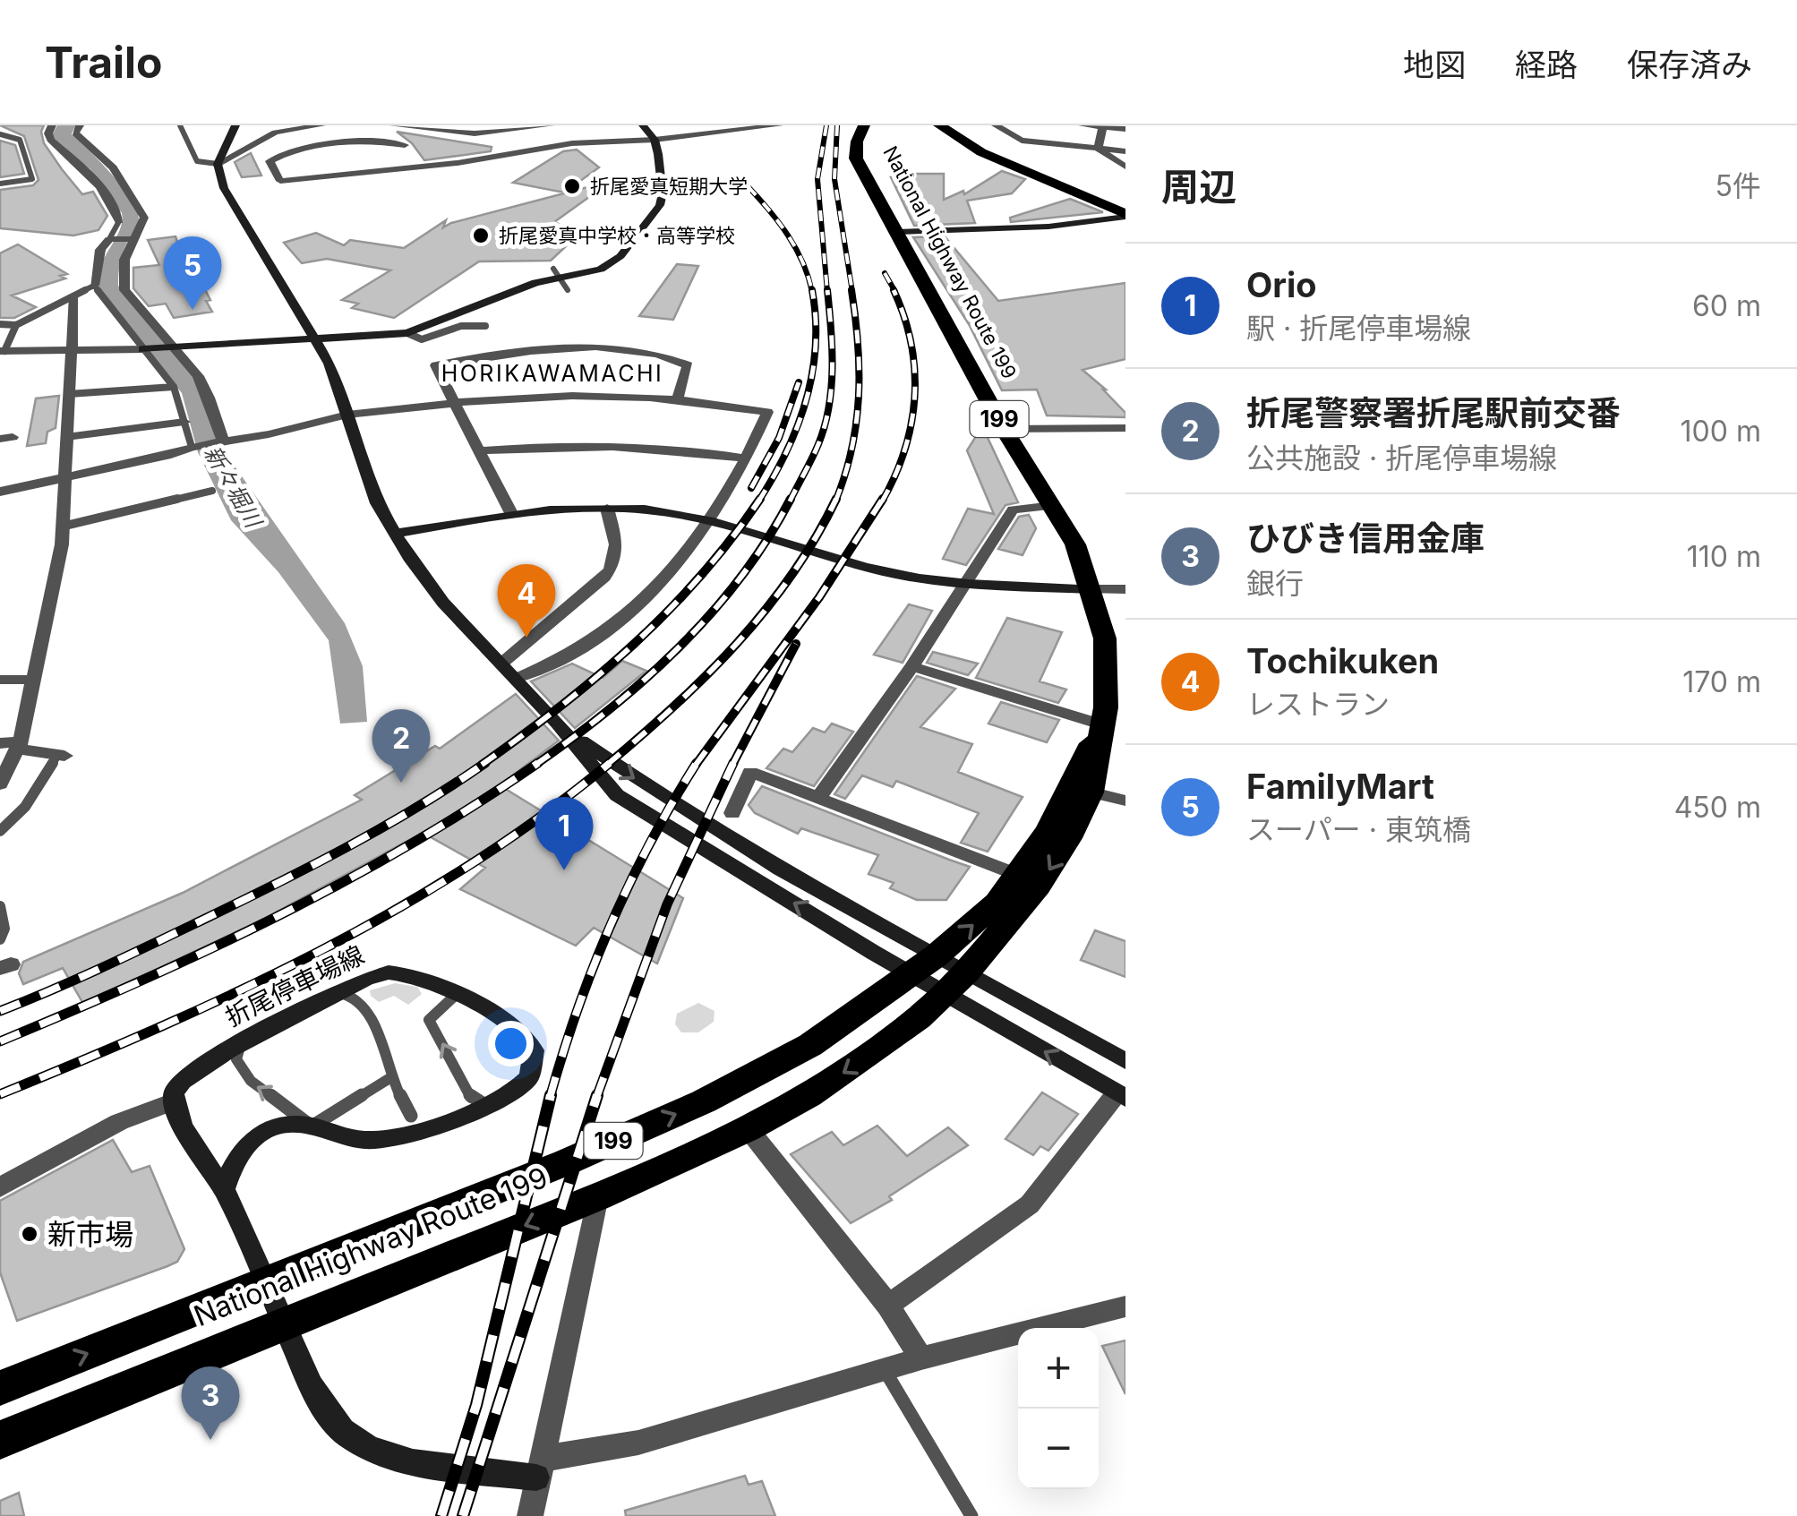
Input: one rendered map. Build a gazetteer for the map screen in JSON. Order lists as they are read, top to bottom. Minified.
{"streets":{"highway":["National Highway Route 199","199"],"street":["折尾停車場線"]},"districts":["HORIKAWAMACHI"],"water":["新々堀川"],"places":["折尾愛真短期大学","折尾愛真中学校・高等学校","新市場"],"page":{"header":"Trailo","nav":["地図","経路","保存済み"],"heading":["周辺","5件"],"pins":["5","4","2","1","3"],"list":[{"mark":"1","name":"Orio","note":"駅 · 折尾停車場線","value":"60 m"},{"mark":"2","name":"折尾警察署折尾駅前交番","note":"公共施設 · 折尾停車場線","value":"100 m"},{"mark":"3","name":"ひびき信用金庫","note":"銀行","value":"110 m"},{"mark":"4","name":"Tochikuken","note":"レストラン","value":"170 m"},{"mark":"5","name":"FamilyMart","note":"スーパー · 東筑橋","value":"450 m"}],"map_buttons":["+","−"]}}
